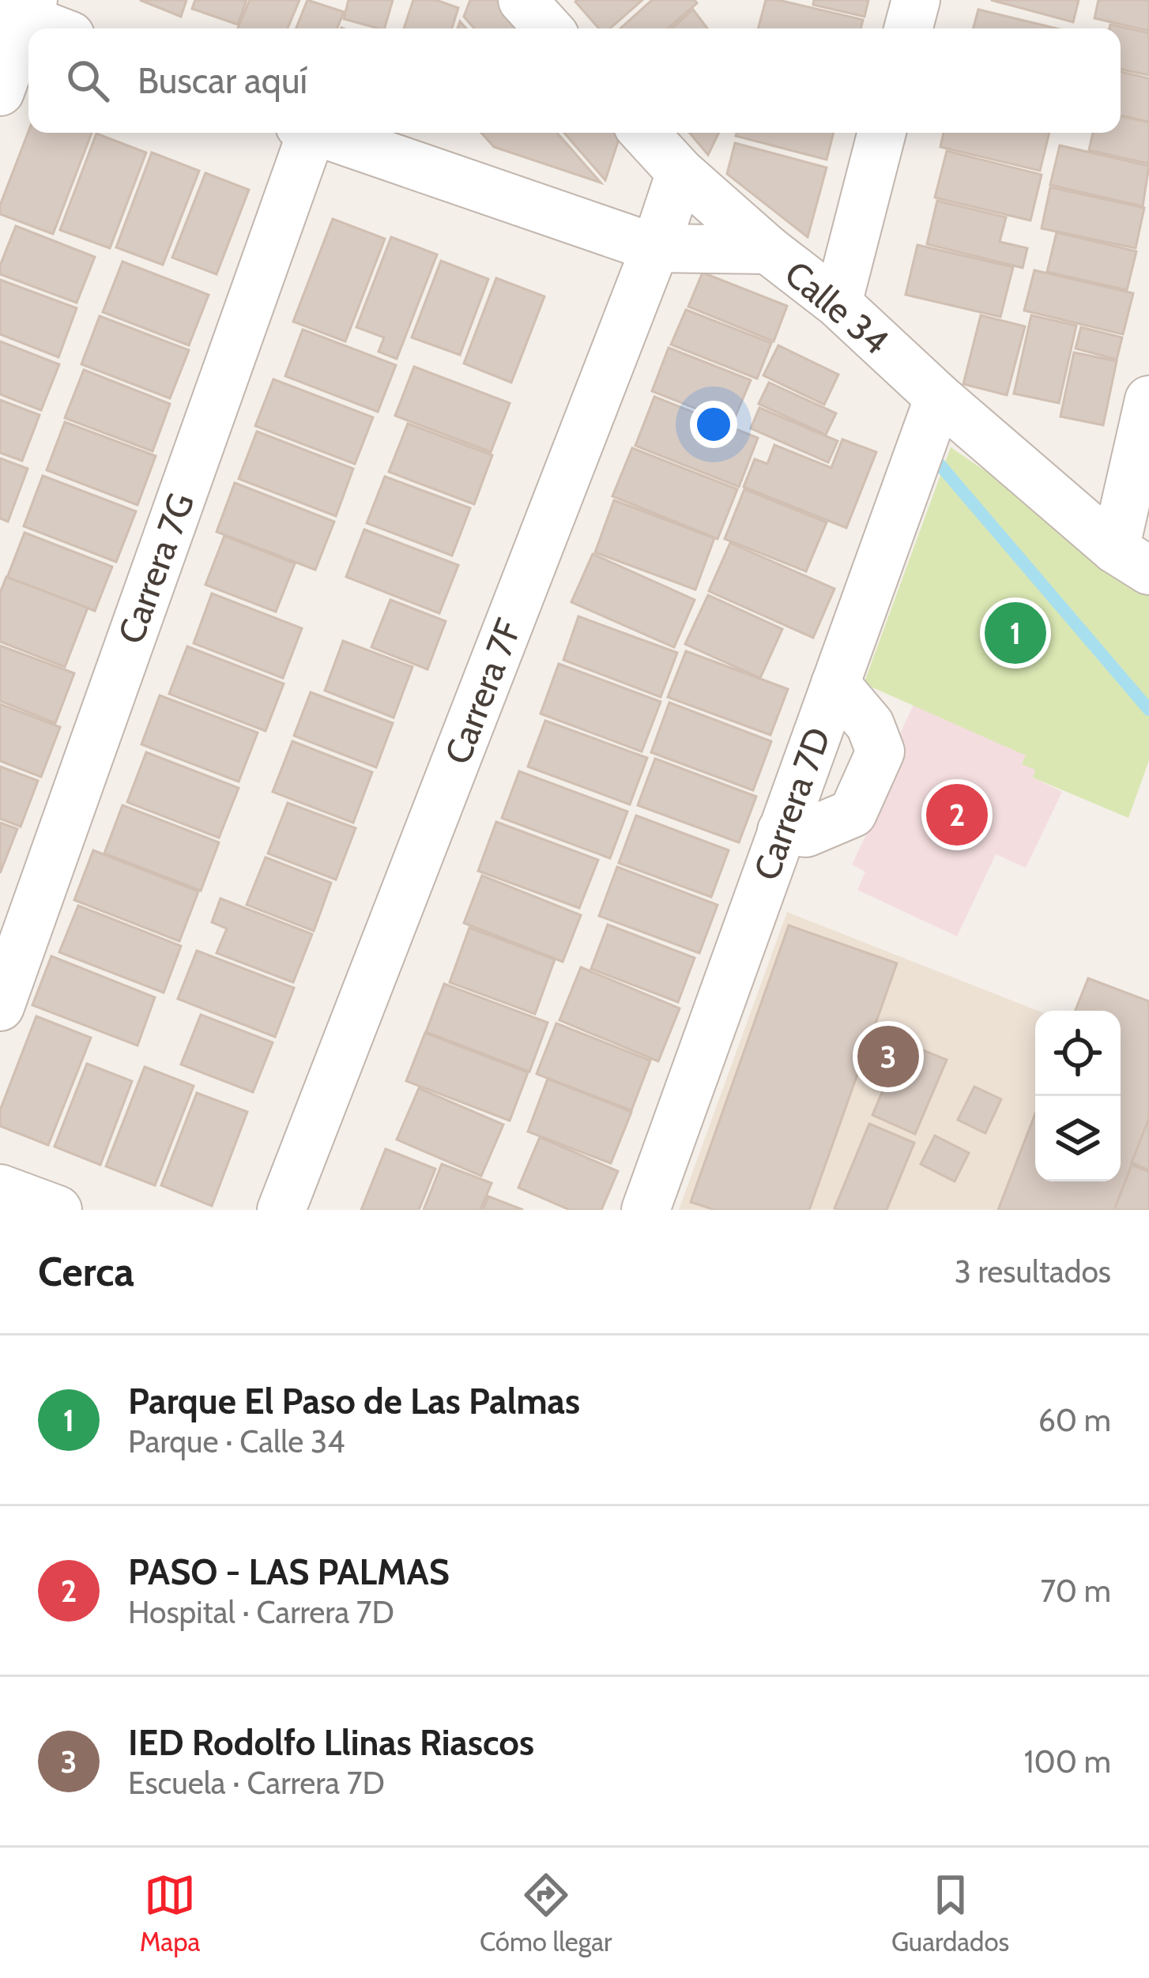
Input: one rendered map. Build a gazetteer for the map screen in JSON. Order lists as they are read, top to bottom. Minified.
{"streets":{"street":["Calle 34","Carrera 7G","Carrera 7F","Carrera 7D"]},"crossings":[["Calle 34","Carrera 7F"],["Calle 34","Carrera 7D"]],"page":{"search":"Buscar aquí","pins":["1","2","3"],"heading":["Cerca","3 resultados"],"list":[{"mark":"1","name":"Parque El Paso de Las Palmas","note":"Parque · Calle 34","value":"60 m"},{"mark":"2","name":"PASO - LAS PALMAS","note":"Hospital · Carrera 7D","value":"70 m"},{"mark":"3","name":"IED Rodolfo Llinas Riascos","note":"Escuela · Carrera 7D","value":"100 m"}],"nav":["Mapa","Cómo llegar","Guardados"]}}
